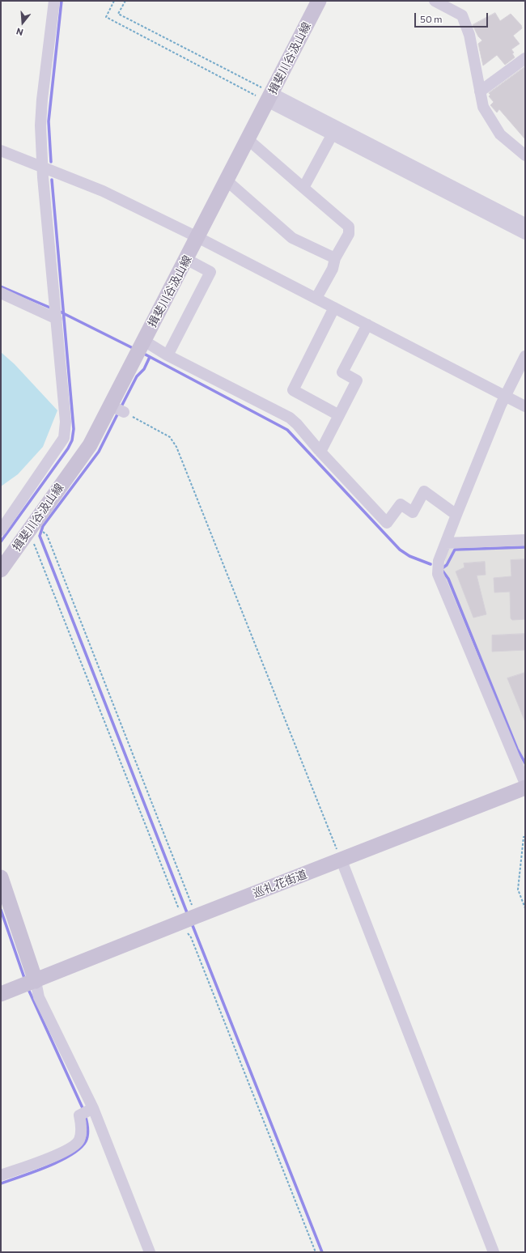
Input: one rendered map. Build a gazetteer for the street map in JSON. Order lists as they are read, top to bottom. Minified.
{"streets":{"main road":["揖斐川谷汲山線","巡礼花街道"]},"scale_bar":"50 m","north":"bottom"}
